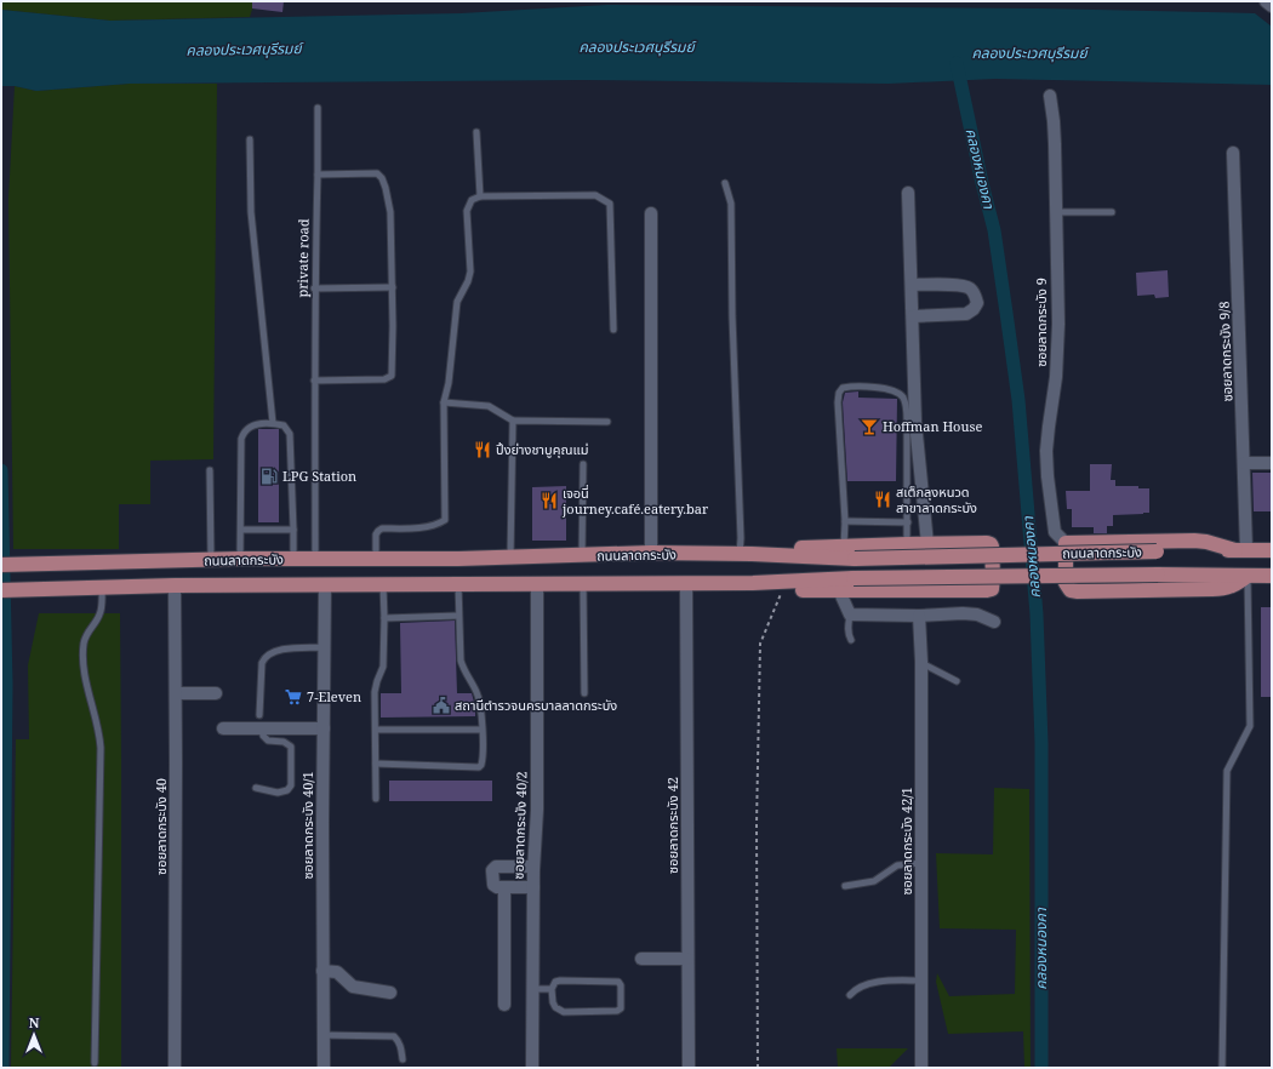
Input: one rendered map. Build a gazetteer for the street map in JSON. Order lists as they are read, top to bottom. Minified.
{"streets":{"main road":["ถนนลาดกระบัง"],"street":["ซอยลาดกระบัง 9","ซอยลาดกระบัง 9/8","ซอยลาดกระบัง 40/1","ซอยลาดกระบัง 40/2","ซอยลาดกระบัง 42","ซอยลาดกระบัง 40","ซอยลาดกระบัง 42/1"],"lane":["private road"]},"crossings":[["private road","ถนนลาดกระบัง"],["ซอยลาดกระบัง 9/8","ถนนลาดกระบัง"],["ถนนลาดกระบัง","ซอยลาดกระบัง 40/1"],["ถนนลาดกระบัง","ซอยลาดกระบัง 40/2"],["ถนนลาดกระบัง","ซอยลาดกระบัง 42"],["ถนนลาดกระบัง","ซอยลาดกระบัง 40"]],"water":["คลองประเวศบุรีรมย์","คลองหนองคา"],"places":{"bar":["Hoffman House"],"restaurant":["ปิ้งย่างชาบูคุณแม่","สเต็กลุงหนวด สาขาลาดกระบัง","เจอนี่ journey.café.eatery.bar"],"fuel station":["LPG Station"],"supermarket":["7-Eleven"],"public building":["สถานีตำรวจนครบาลลาดกระบัง"]},"north":"top"}
